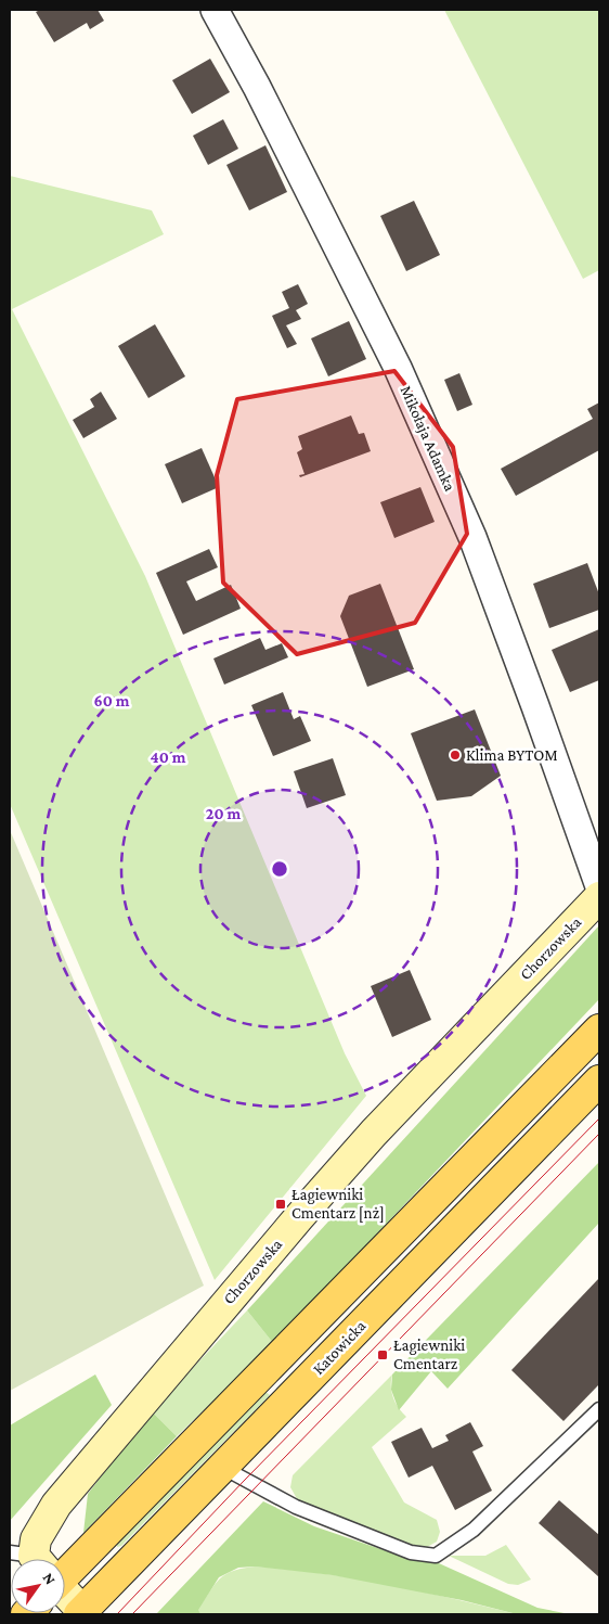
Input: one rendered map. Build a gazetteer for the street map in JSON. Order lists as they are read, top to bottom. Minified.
{"streets":{"main road":["Chorzowska","Katowicka"],"street":["Mikołaja Adamka"]},"places":{"other":["Klima BYTOM"],"transit":["Łagiewniki Cmentarz [nż]","Łagiewniki Cmentarz"]},"north":"top right","rings":["60 m","40 m","20 m"]}
